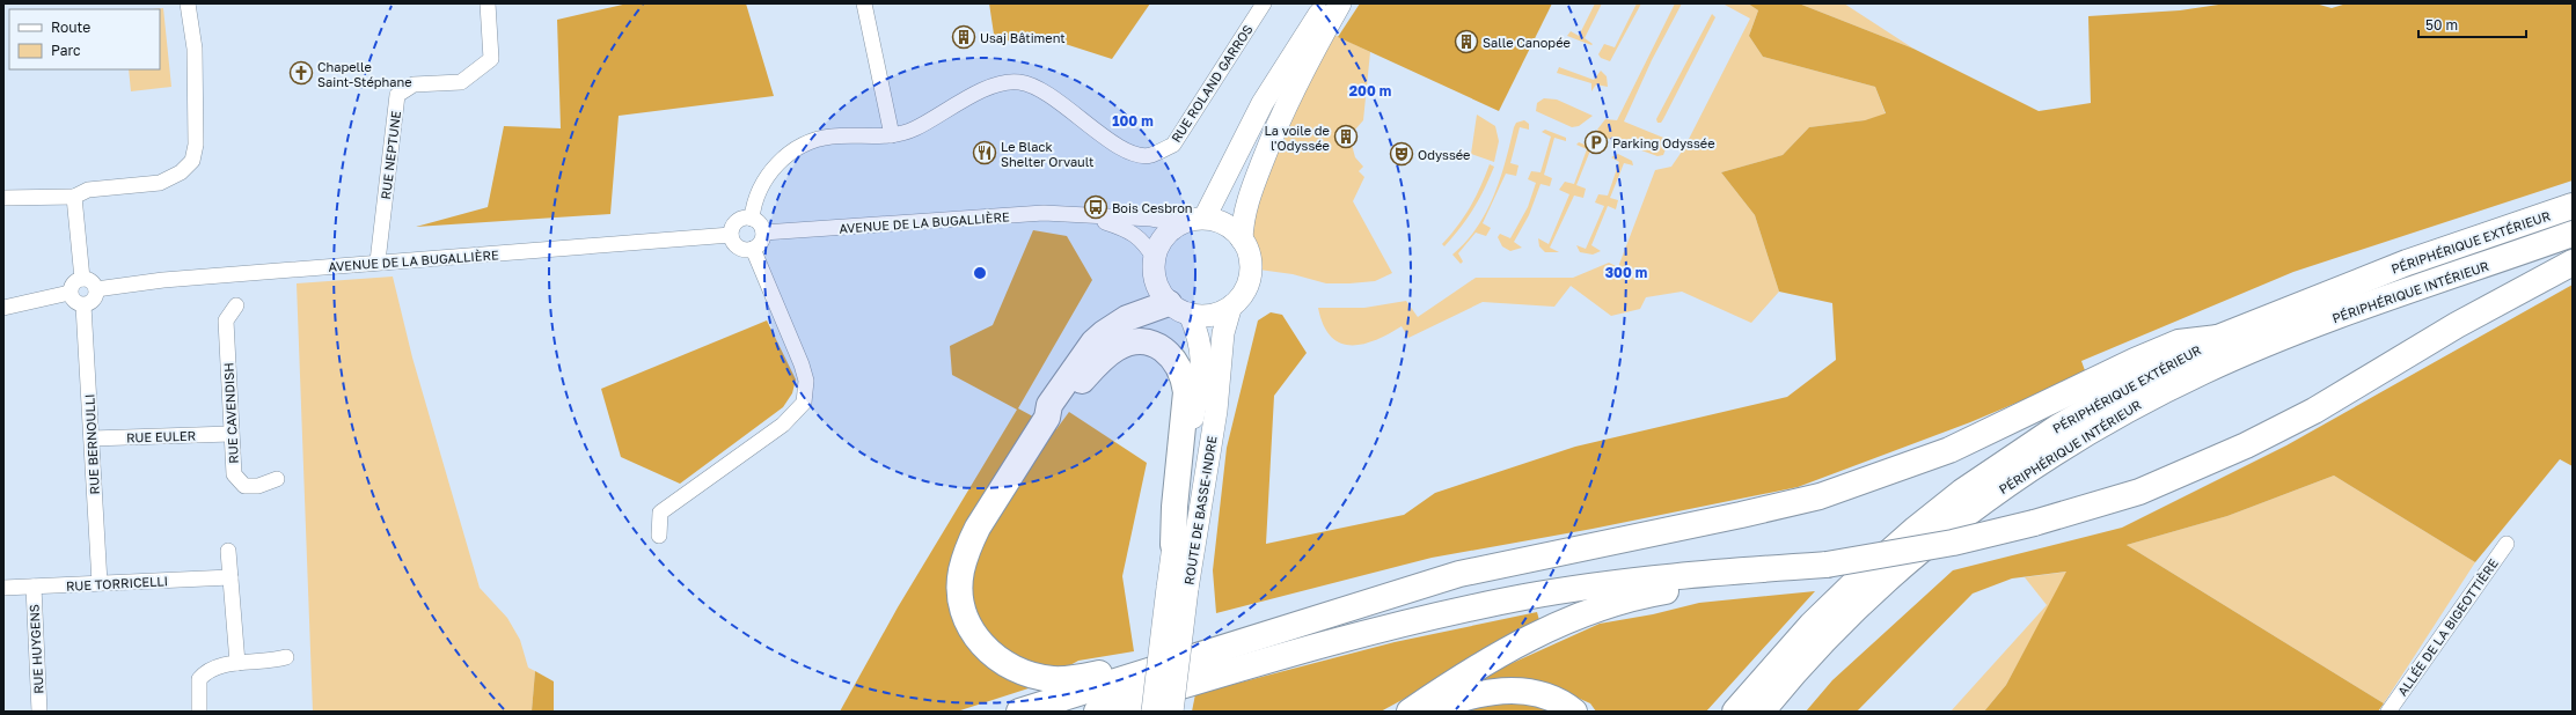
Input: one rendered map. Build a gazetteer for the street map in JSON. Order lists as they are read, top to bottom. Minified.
{"streets":{"highway":["PÉRIPHÉRIQUE EXTÉRIEUR","PÉRIPHÉRIQUE INTÉRIEUR"],"main road":["ROUTE DE BASSE-INDRE"],"street":["RUE ROLAND GARROS","RUE NEPTUNE","AVENUE DE LA BUGALLIÈRE","RUE CAVENDISH","RUE EULER","RUE BERNOULLI","RUE TORRICELLI","ALLÉE DE LA BIGEOTTIÈRE","RUE HUYGENS"]},"crossings":[["RUE ROLAND GARROS","AVENUE DE LA BUGALLIÈRE"],["RUE NEPTUNE","AVENUE DE LA BUGALLIÈRE"],["AVENUE DE LA BUGALLIÈRE","RUE BERNOULLI"],["AVENUE DE LA BUGALLIÈRE","ROUTE DE BASSE-INDRE"],["RUE CAVENDISH","RUE EULER"],["RUE EULER","RUE BERNOULLI"],["RUE BERNOULLI","RUE TORRICELLI"],["RUE TORRICELLI","RUE HUYGENS"]],"places":{"building":["Usaj Bâtiment","Salle Canopée","La voile de l'Odyssée"],"church":["Chapelle Saint-Stéphane"],"parking":["Parking Odyssée"],"restaurant":["Le Black Shelter Orvault"],"theatre":["Odyssée"],"bus stop":["Bois Cesbron"]},"legend":["Route","Parc"],"scale_bar":"50 m","rings":["200 m","100 m","300 m"]}
